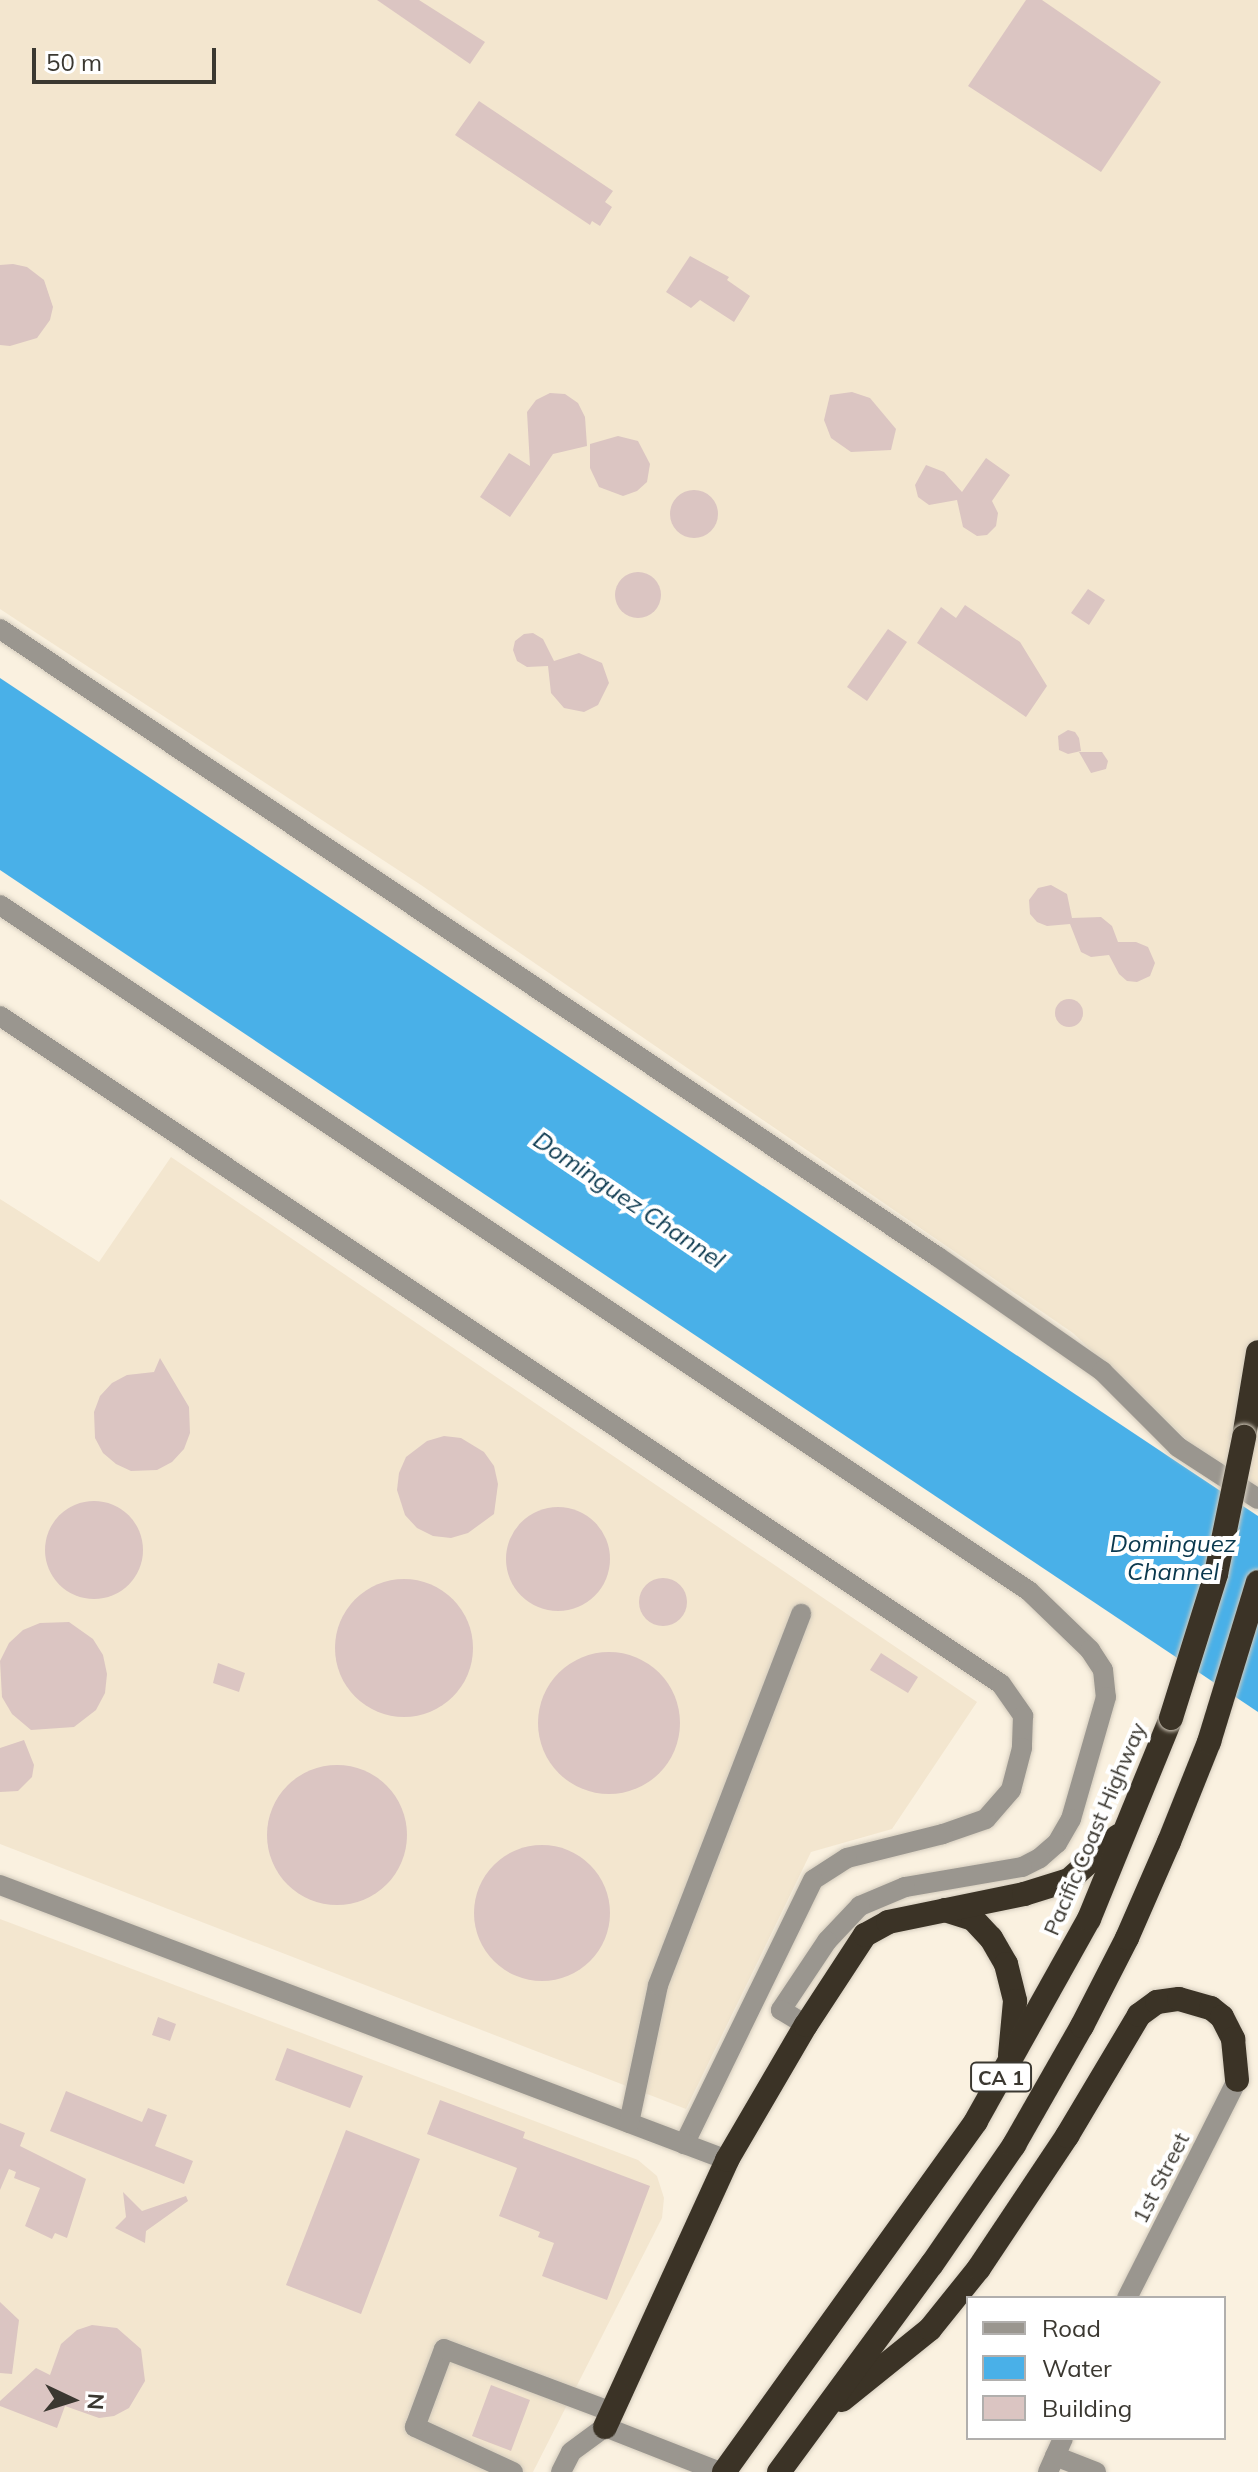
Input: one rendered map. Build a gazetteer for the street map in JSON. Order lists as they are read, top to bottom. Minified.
{"streets":{"highway":["Pacific Coast Highway","CA 1"],"street":["1st Street"]},"water":["Dominguez Channel"],"legend":["Road","Water","Building"],"scale_bar":"50 m","north":"right"}
